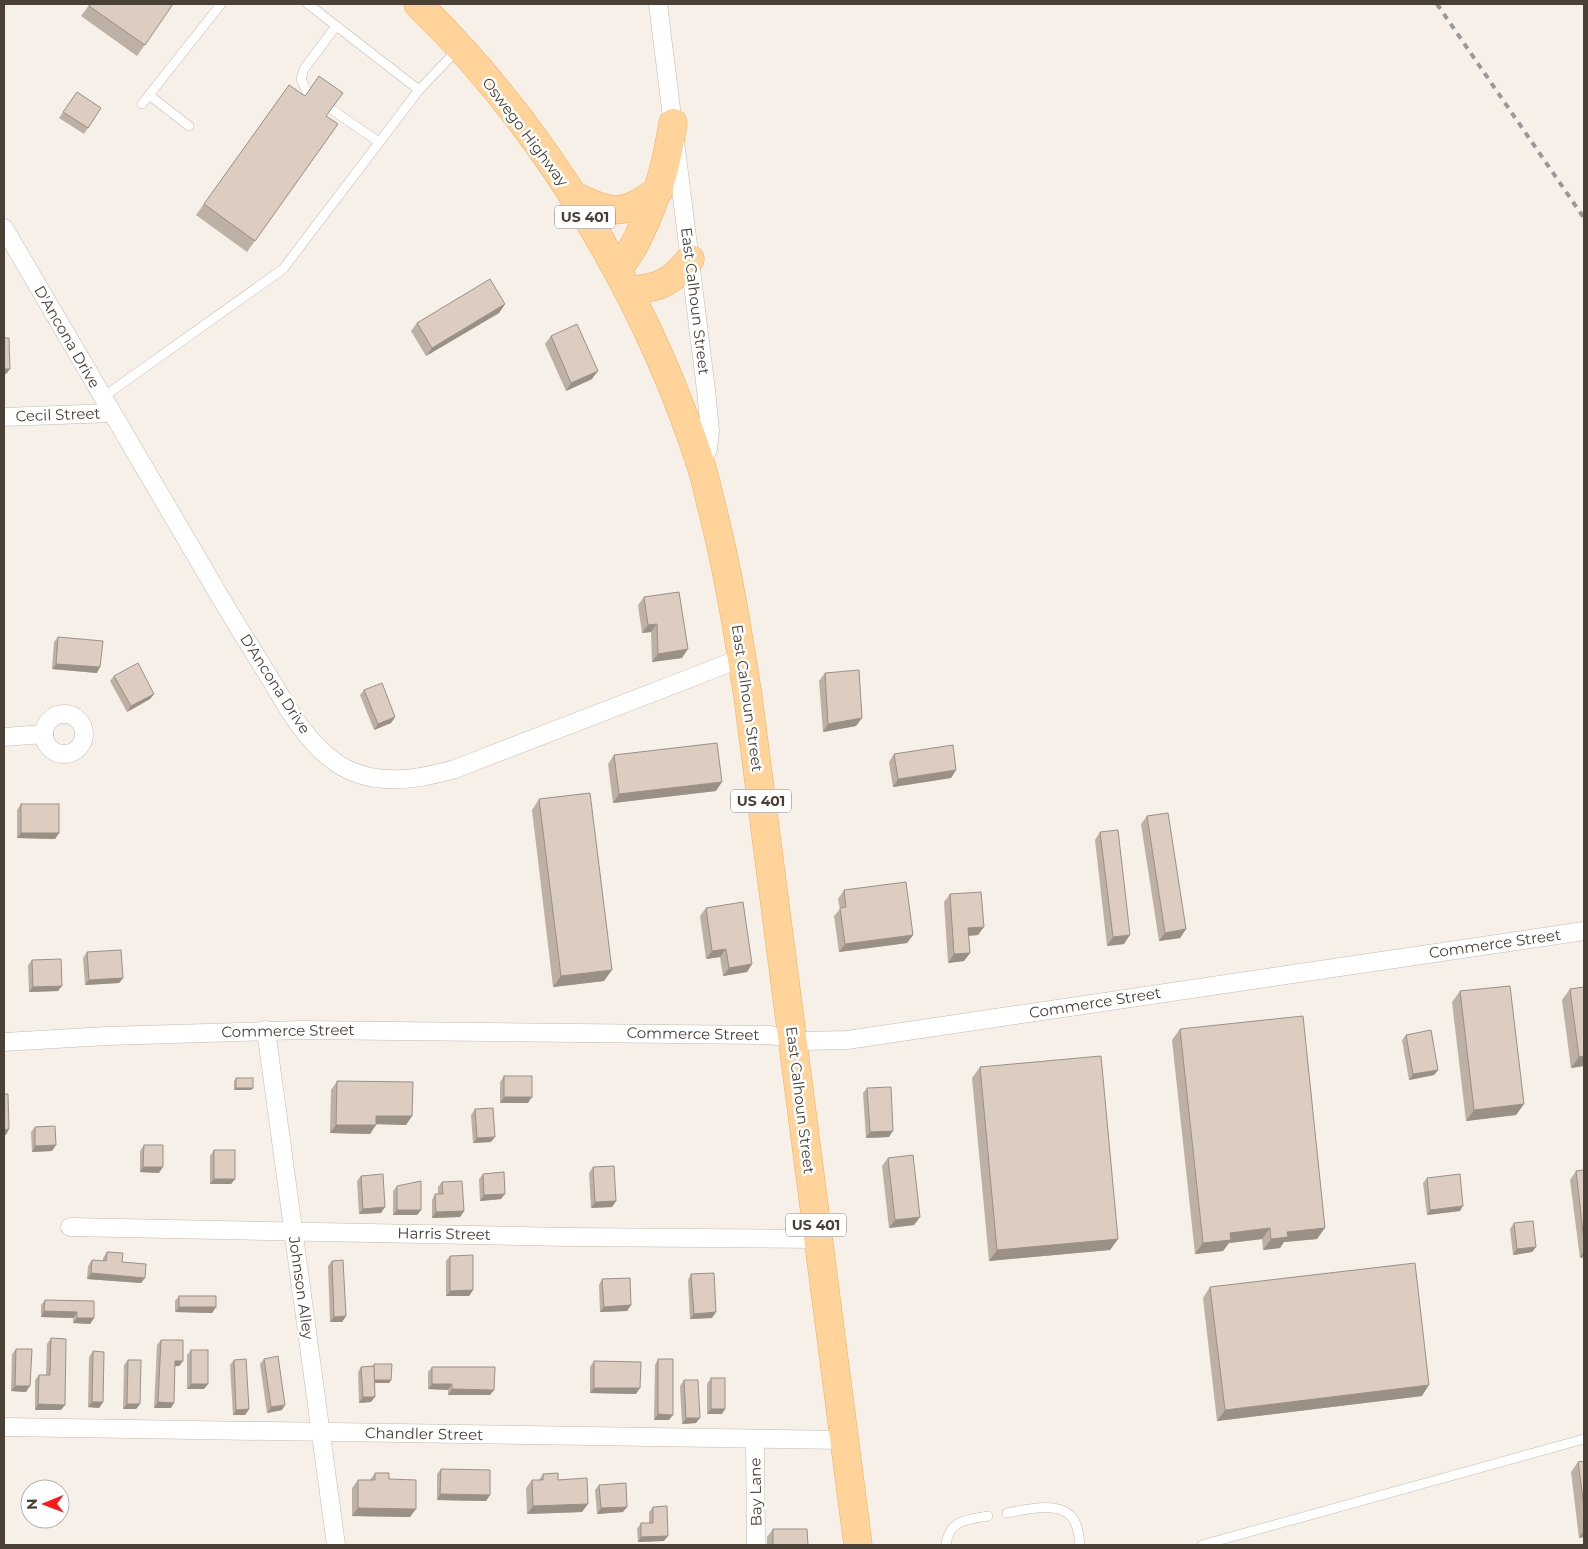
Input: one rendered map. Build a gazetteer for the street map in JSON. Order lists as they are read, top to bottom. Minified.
{"streets":{"main road":["Oswego Highway","US 401","East Calhoun Street"],"street":["D'Ancona Drive","Cecil Street","Commerce Street","Harris Street","Johnson Alley","Chandler Street","Bay Lane"]},"crossings":[["Oswego Highway","East Calhoun Street"],["East Calhoun Street","D'Ancona Drive"],["East Calhoun Street","Commerce Street"],["East Calhoun Street","Harris Street"],["East Calhoun Street","Chandler Street"],["D'Ancona Drive","Cecil Street"],["Commerce Street","Johnson Alley"],["Harris Street","Johnson Alley"],["Johnson Alley","Chandler Street"],["Chandler Street","Bay Lane"]],"north":"left"}
